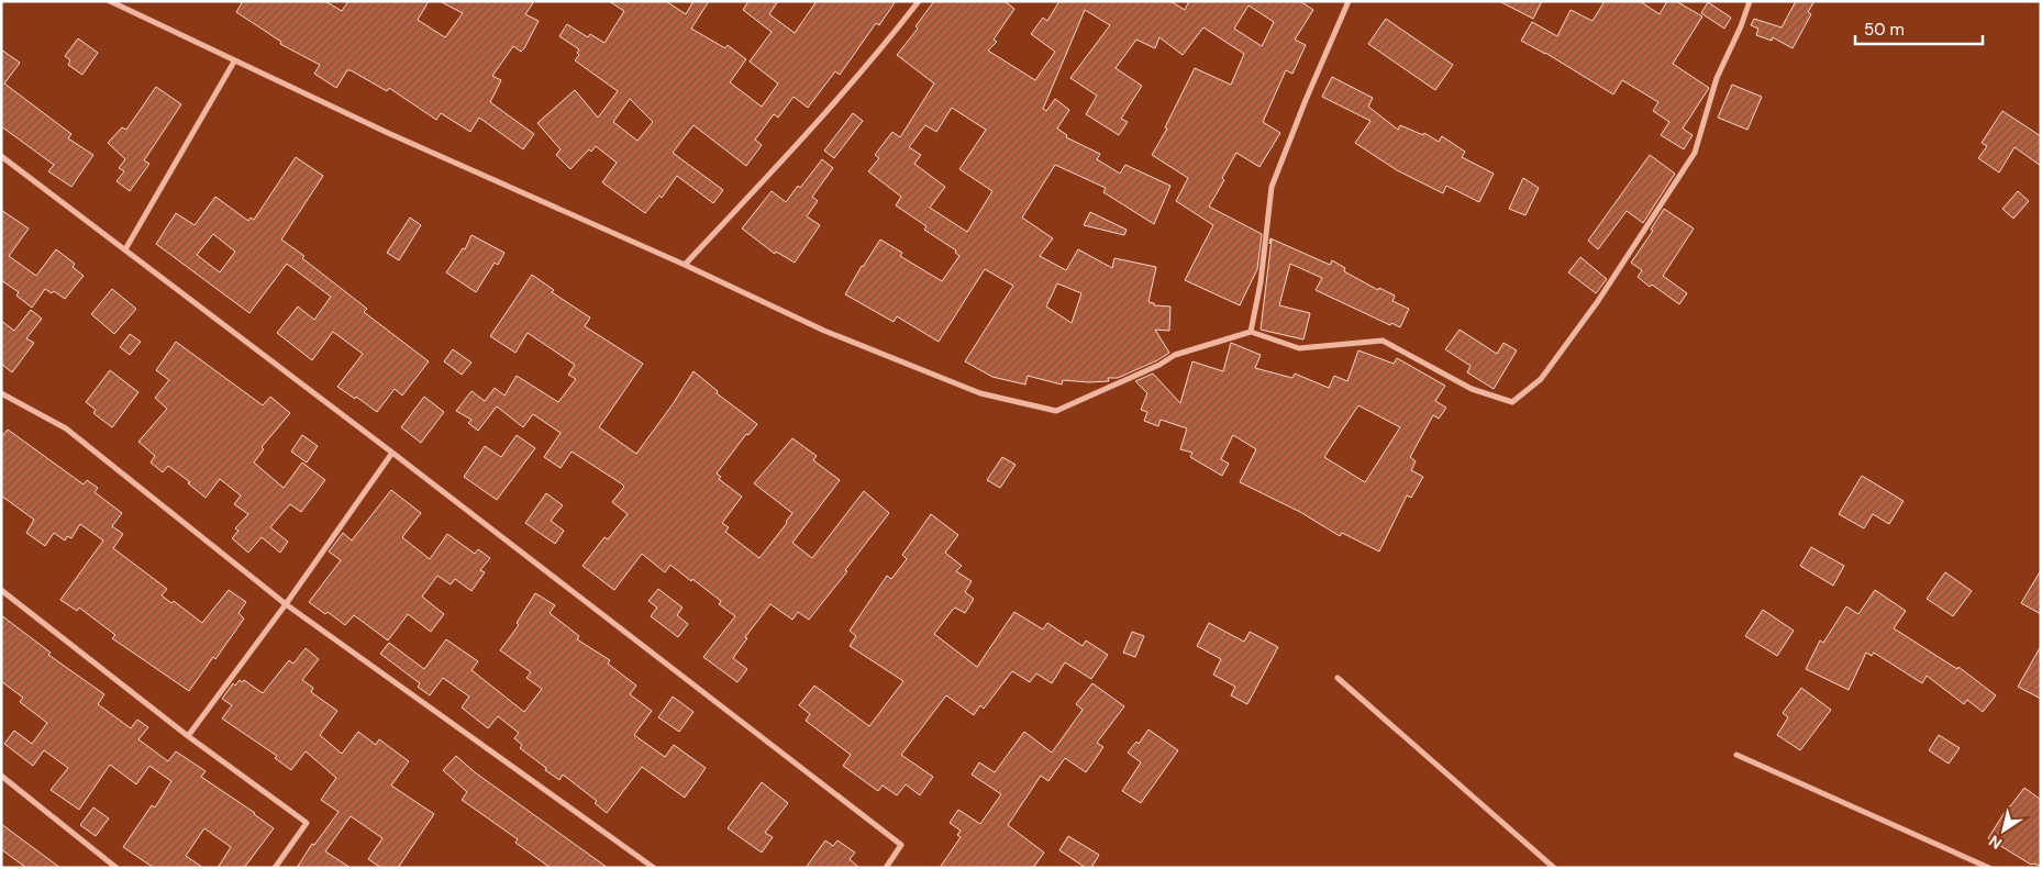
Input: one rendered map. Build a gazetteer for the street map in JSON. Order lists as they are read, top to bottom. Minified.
{"scale_bar":"50 m","north":"bottom left"}
